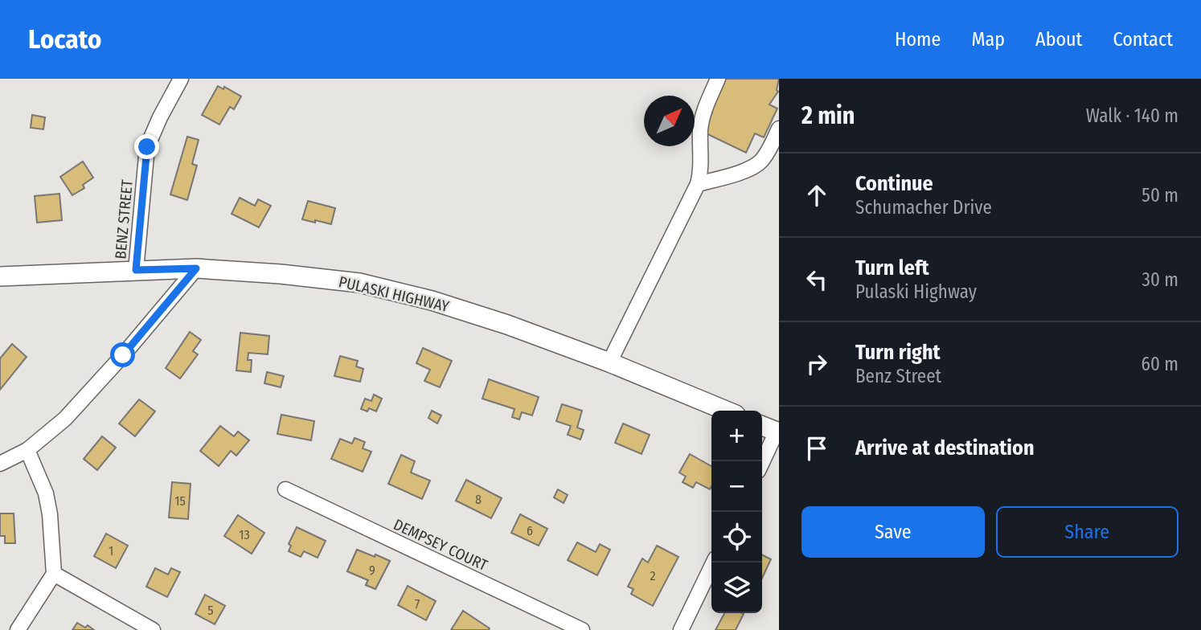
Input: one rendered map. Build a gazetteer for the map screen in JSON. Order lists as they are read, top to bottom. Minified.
{"streets":{"main road":["PULASKI HIGHWAY"],"street":["BENZ STREET","DEMPSEY COURT"]},"crossings":[["BENZ STREET","PULASKI HIGHWAY"]],"house_numbers":["8","15","6","13","1","9","2","7","5"],"north":"top right","page":{"header":"Locato","nav":["Home","Map","About","Contact"],"heading":["2 min","Walk · 140 m"],"list":[["Continue","Schumacher Drive","50 m"],["Turn left","Pulaski Highway","30 m"],["Turn right","Benz Street","60 m"],"Arrive at destination"],"map_buttons":["+","−"],"buttons":["Save","Share"]}}
